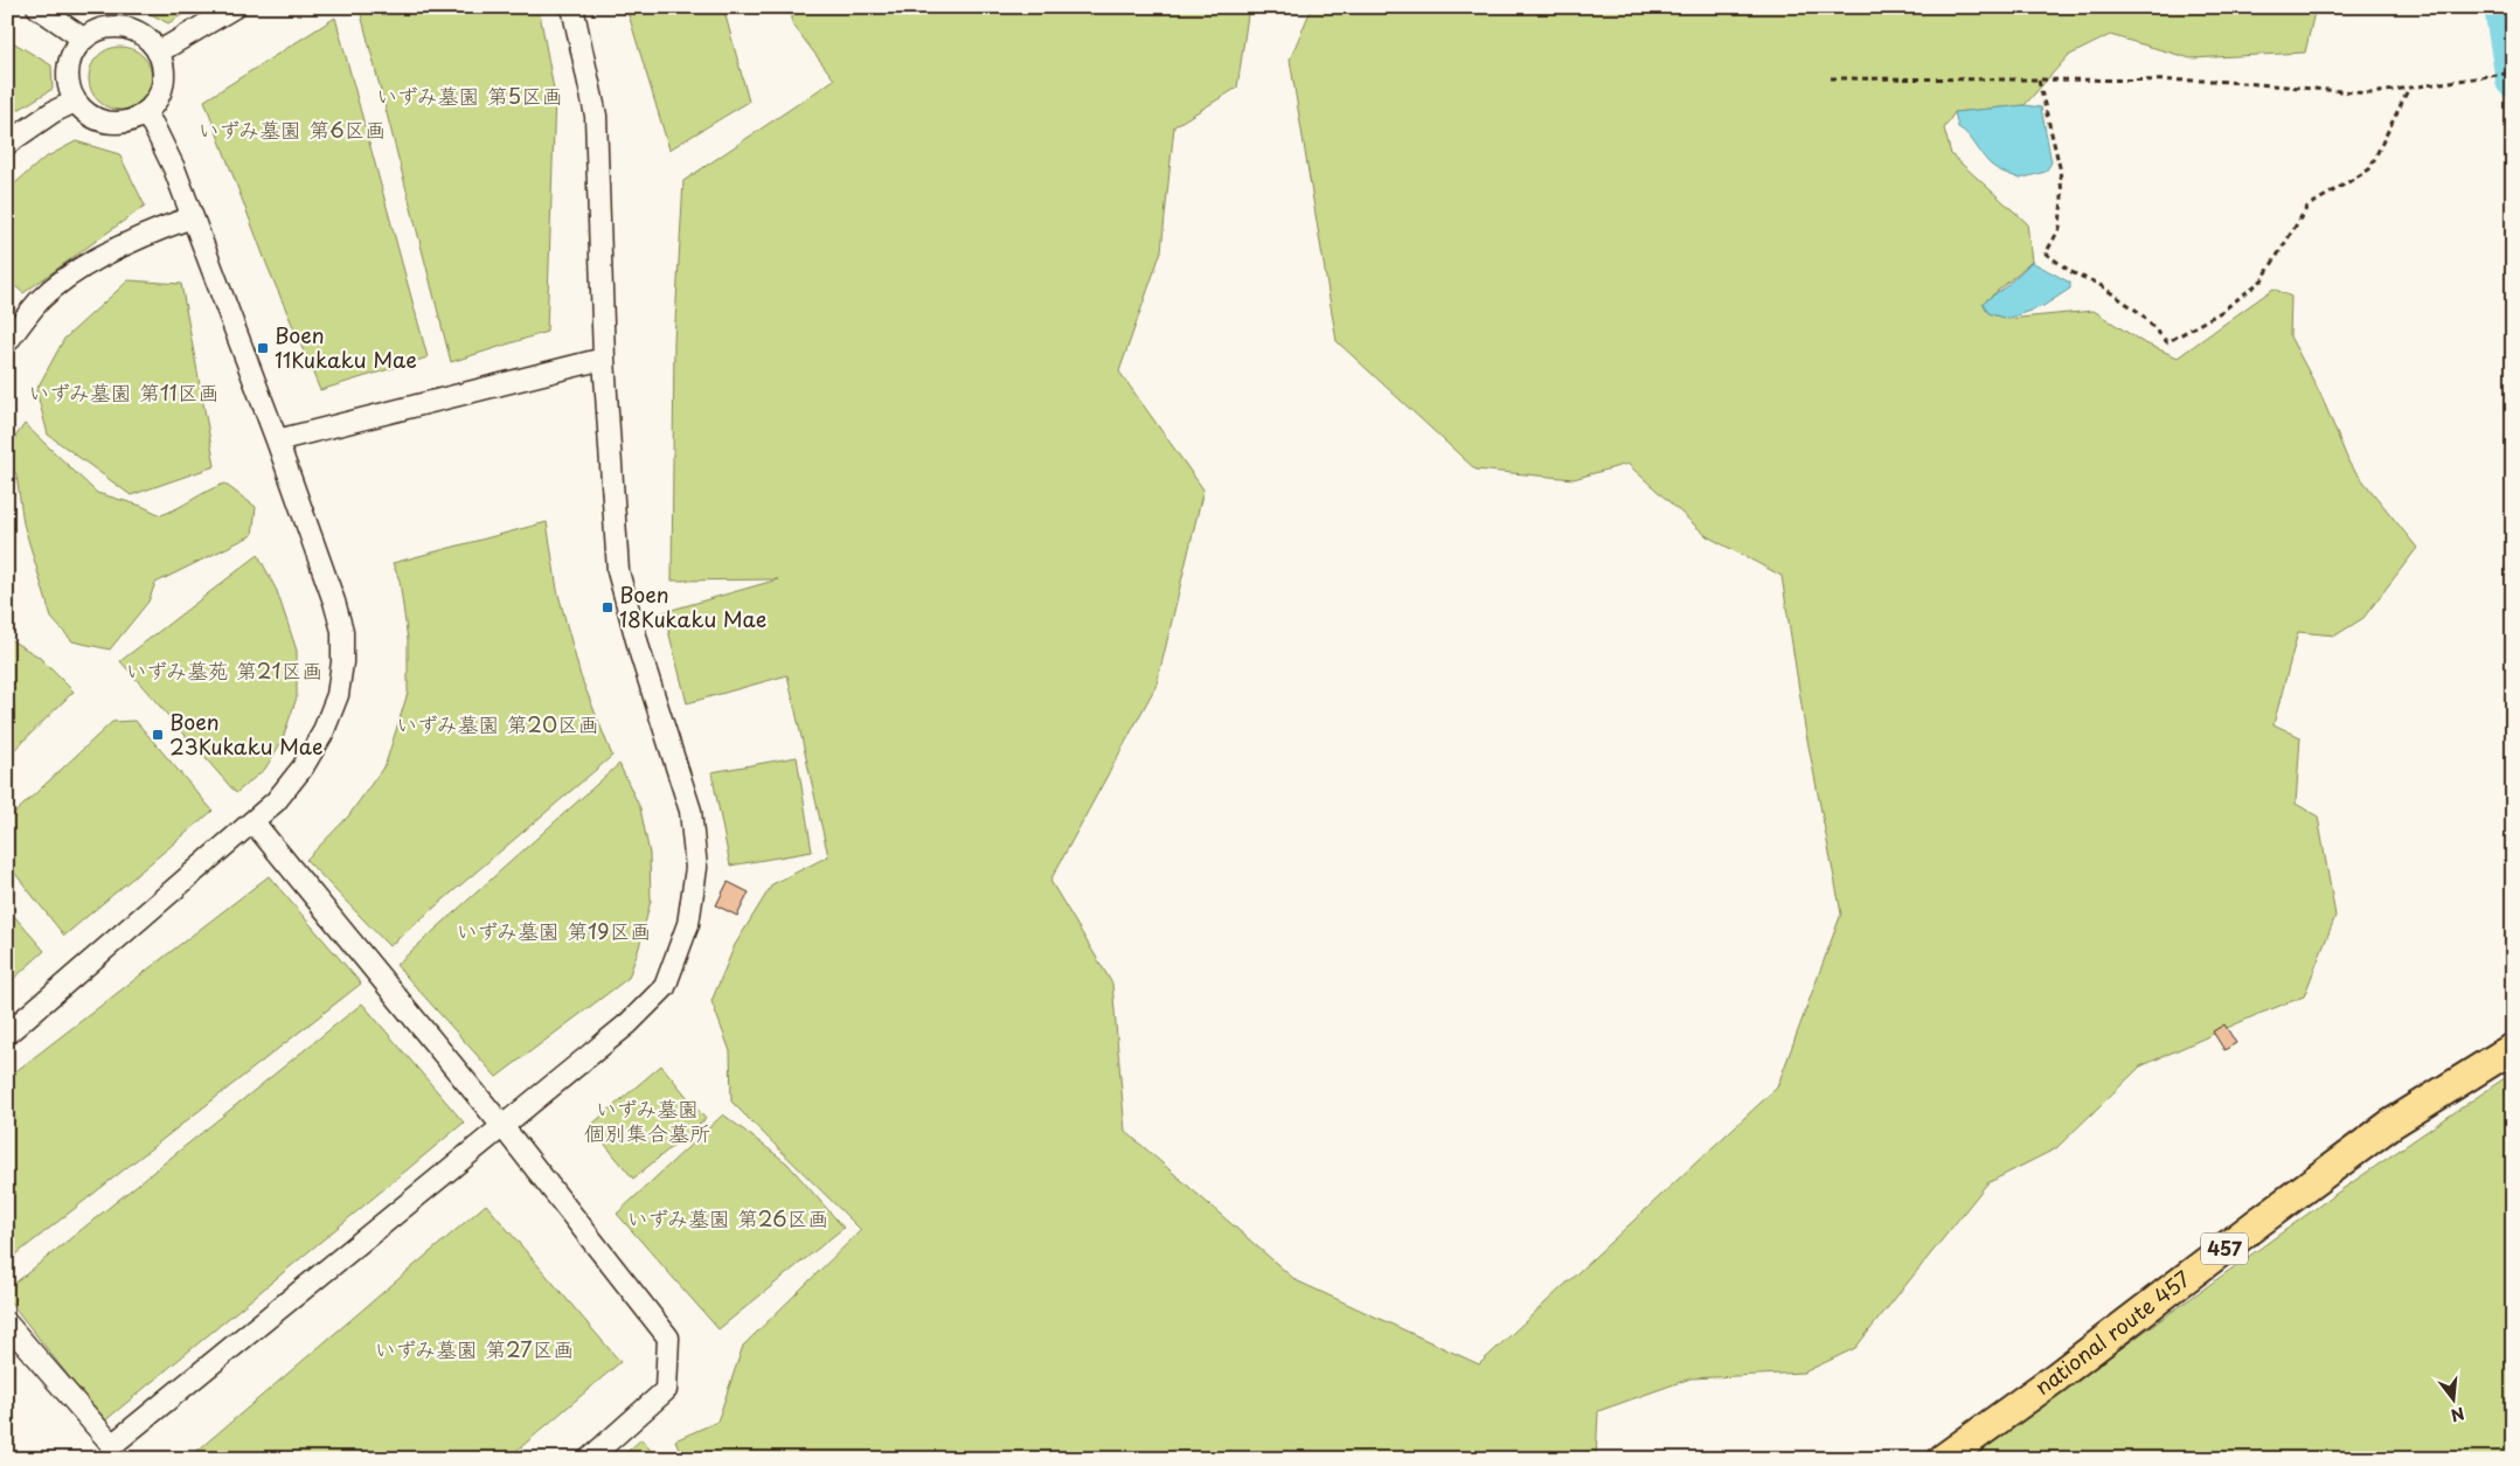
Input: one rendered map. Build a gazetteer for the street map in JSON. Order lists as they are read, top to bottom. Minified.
{"streets":{"highway":["457","national route 457"]},"parks":["いずみ墓園 第5区画","いずみ墓園 第6区画","いずみ墓園 第11区画","いずみ墓苑 第21区画","いずみ墓園 第20区画","いずみ墓園 第19区画","いずみ墓園 個別集合墓所","いずみ墓園 第26区画","いずみ墓園 第27区画"],"places":{"transit":["Boen 11Kukaku Mae","Boen 18Kukaku Mae","Boen 23Kukaku Mae"]},"north":"bottom"}
